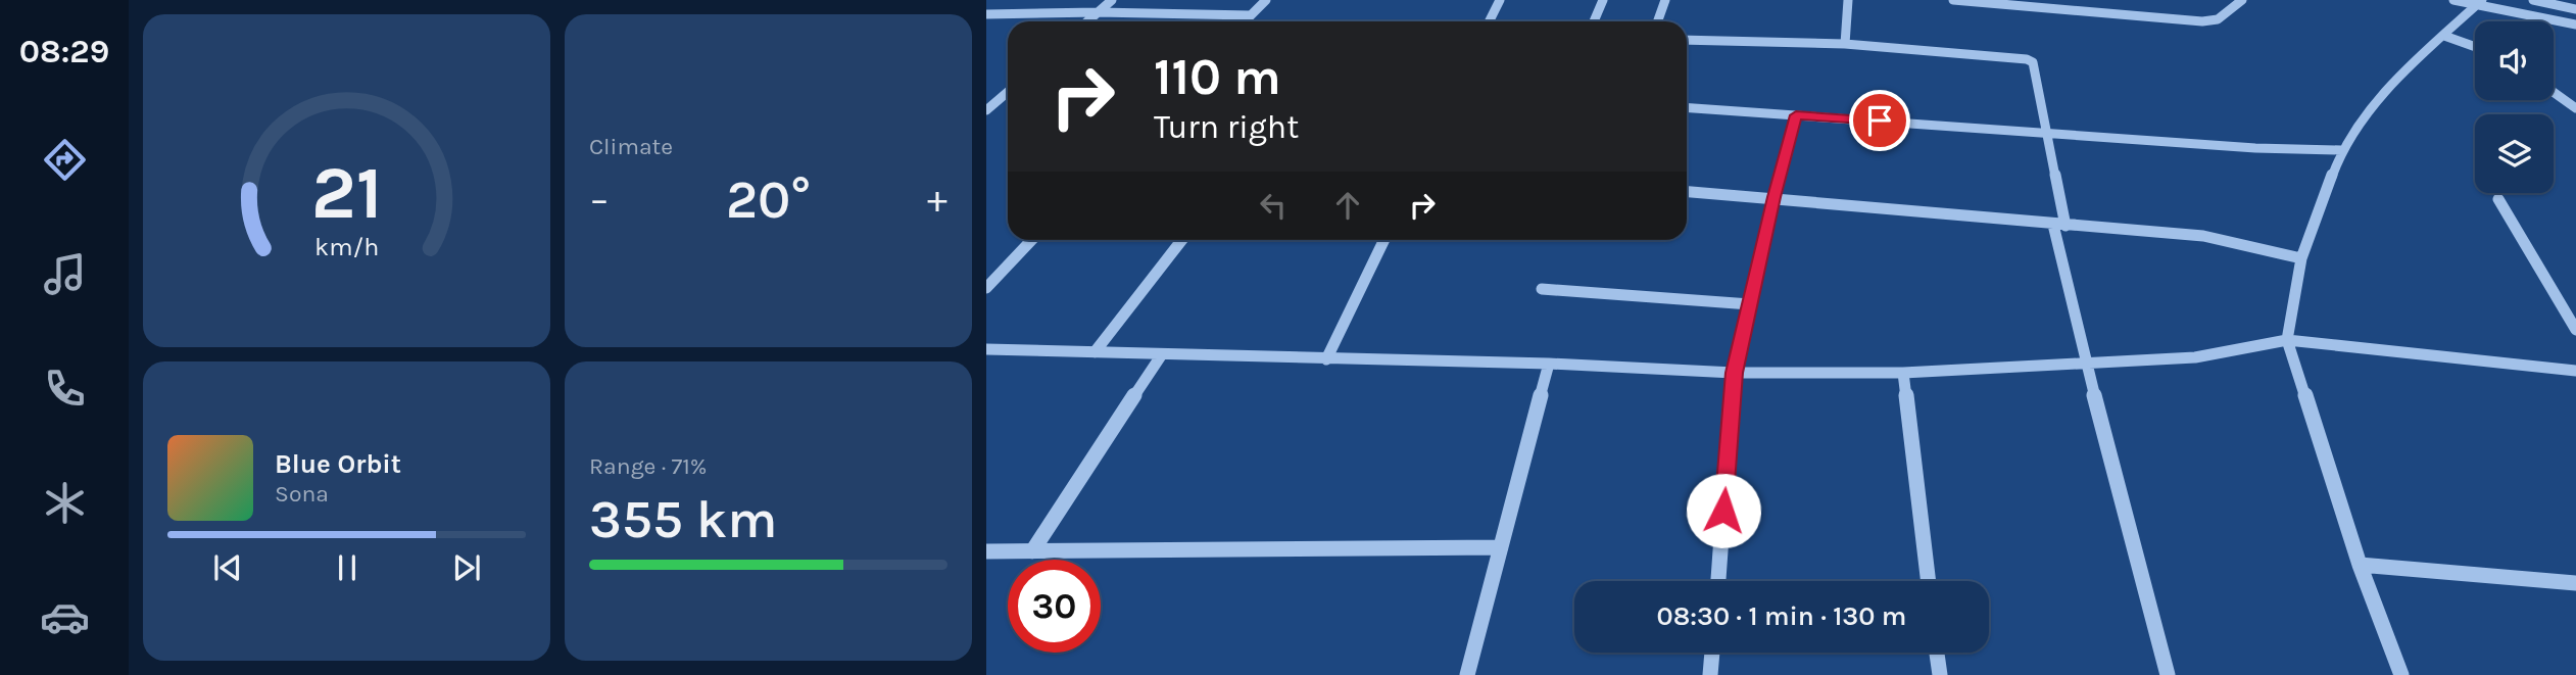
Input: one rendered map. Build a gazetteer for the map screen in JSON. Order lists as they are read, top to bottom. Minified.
{"page":{"tabs":"08:29","tile":["Climate",["Range · 71%","355 km"]],"turn":["110 m","Turn right"],"heat":["−","20°","+"],"song":["Blue Orbit","Sona"],"limit":"30","trip":"08:30 · 1 min · 130 m","gauge":["21","km/h"]}}
